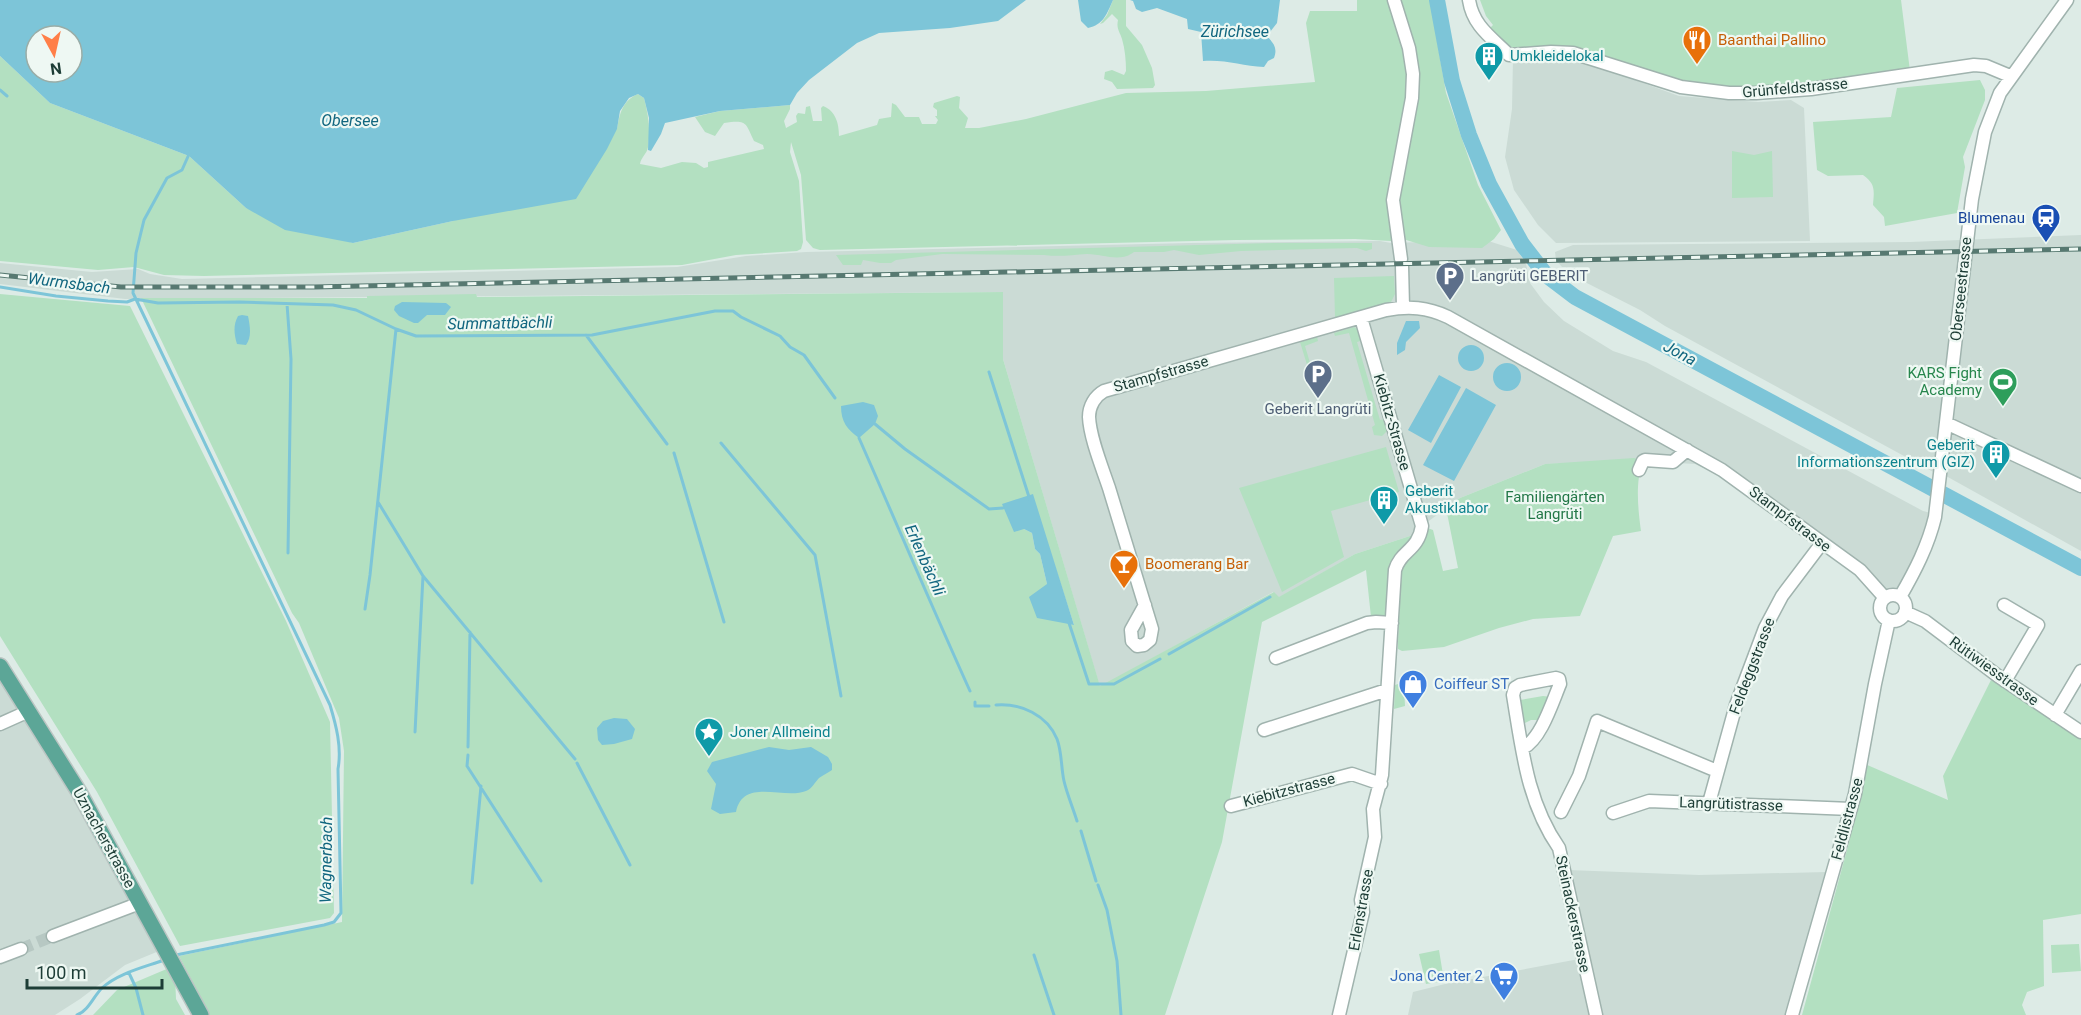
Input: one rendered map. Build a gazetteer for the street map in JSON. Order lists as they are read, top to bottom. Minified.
{"streets":{"main road":["Uznacherstrasse"],"street":["Grünfeldstrasse","Oberseestrasse","Stampfstrasse","Kiebitz-Strasse","Feldeggstrasse","Rütiwiesstrasse","Kiebitzstrasse","Langrütistrasse","Feldlistrasse","Erlenstrasse","Steinackerstrasse"]},"crossings":[["Grünfeldstrasse","Oberseestrasse"],["Stampfstrasse","Kiebitz-Strasse"],["Stampfstrasse","Feldeggstrasse"],["Stampfstrasse","Rütiwiesstrasse"],["Stampfstrasse","Feldlistrasse"],["Feldeggstrasse","Langrütistrasse"],["Rütiwiesstrasse","Feldlistrasse"],["Kiebitzstrasse","Erlenstrasse"],["Langrütistrasse","Feldlistrasse"]],"water":["Zürichsee","Obersee","Wurmsbach","Summattbächli","Jona","Erlenbächli","Wagnerbach"],"parks":["Familiengärten Langrüti"],"places":{"restaurant":["Baanthai Pallino"],"building":["Umkleidelokal","Geberit Informationszentrum (GIZ)","Geberit Akustiklabor"],"station":["Blumenau"],"parking":["Langrüti GEBERIT","Geberit Langrüti"],"sports":["KARS Fight Academy"],"bar":["Boomerang Bar"],"shop":["Coiffeur ST"],"place":["Joner Allmeind"],"supermarket":["Jona Center 2"]},"scale_bar":"100 m","north":"bottom"}
